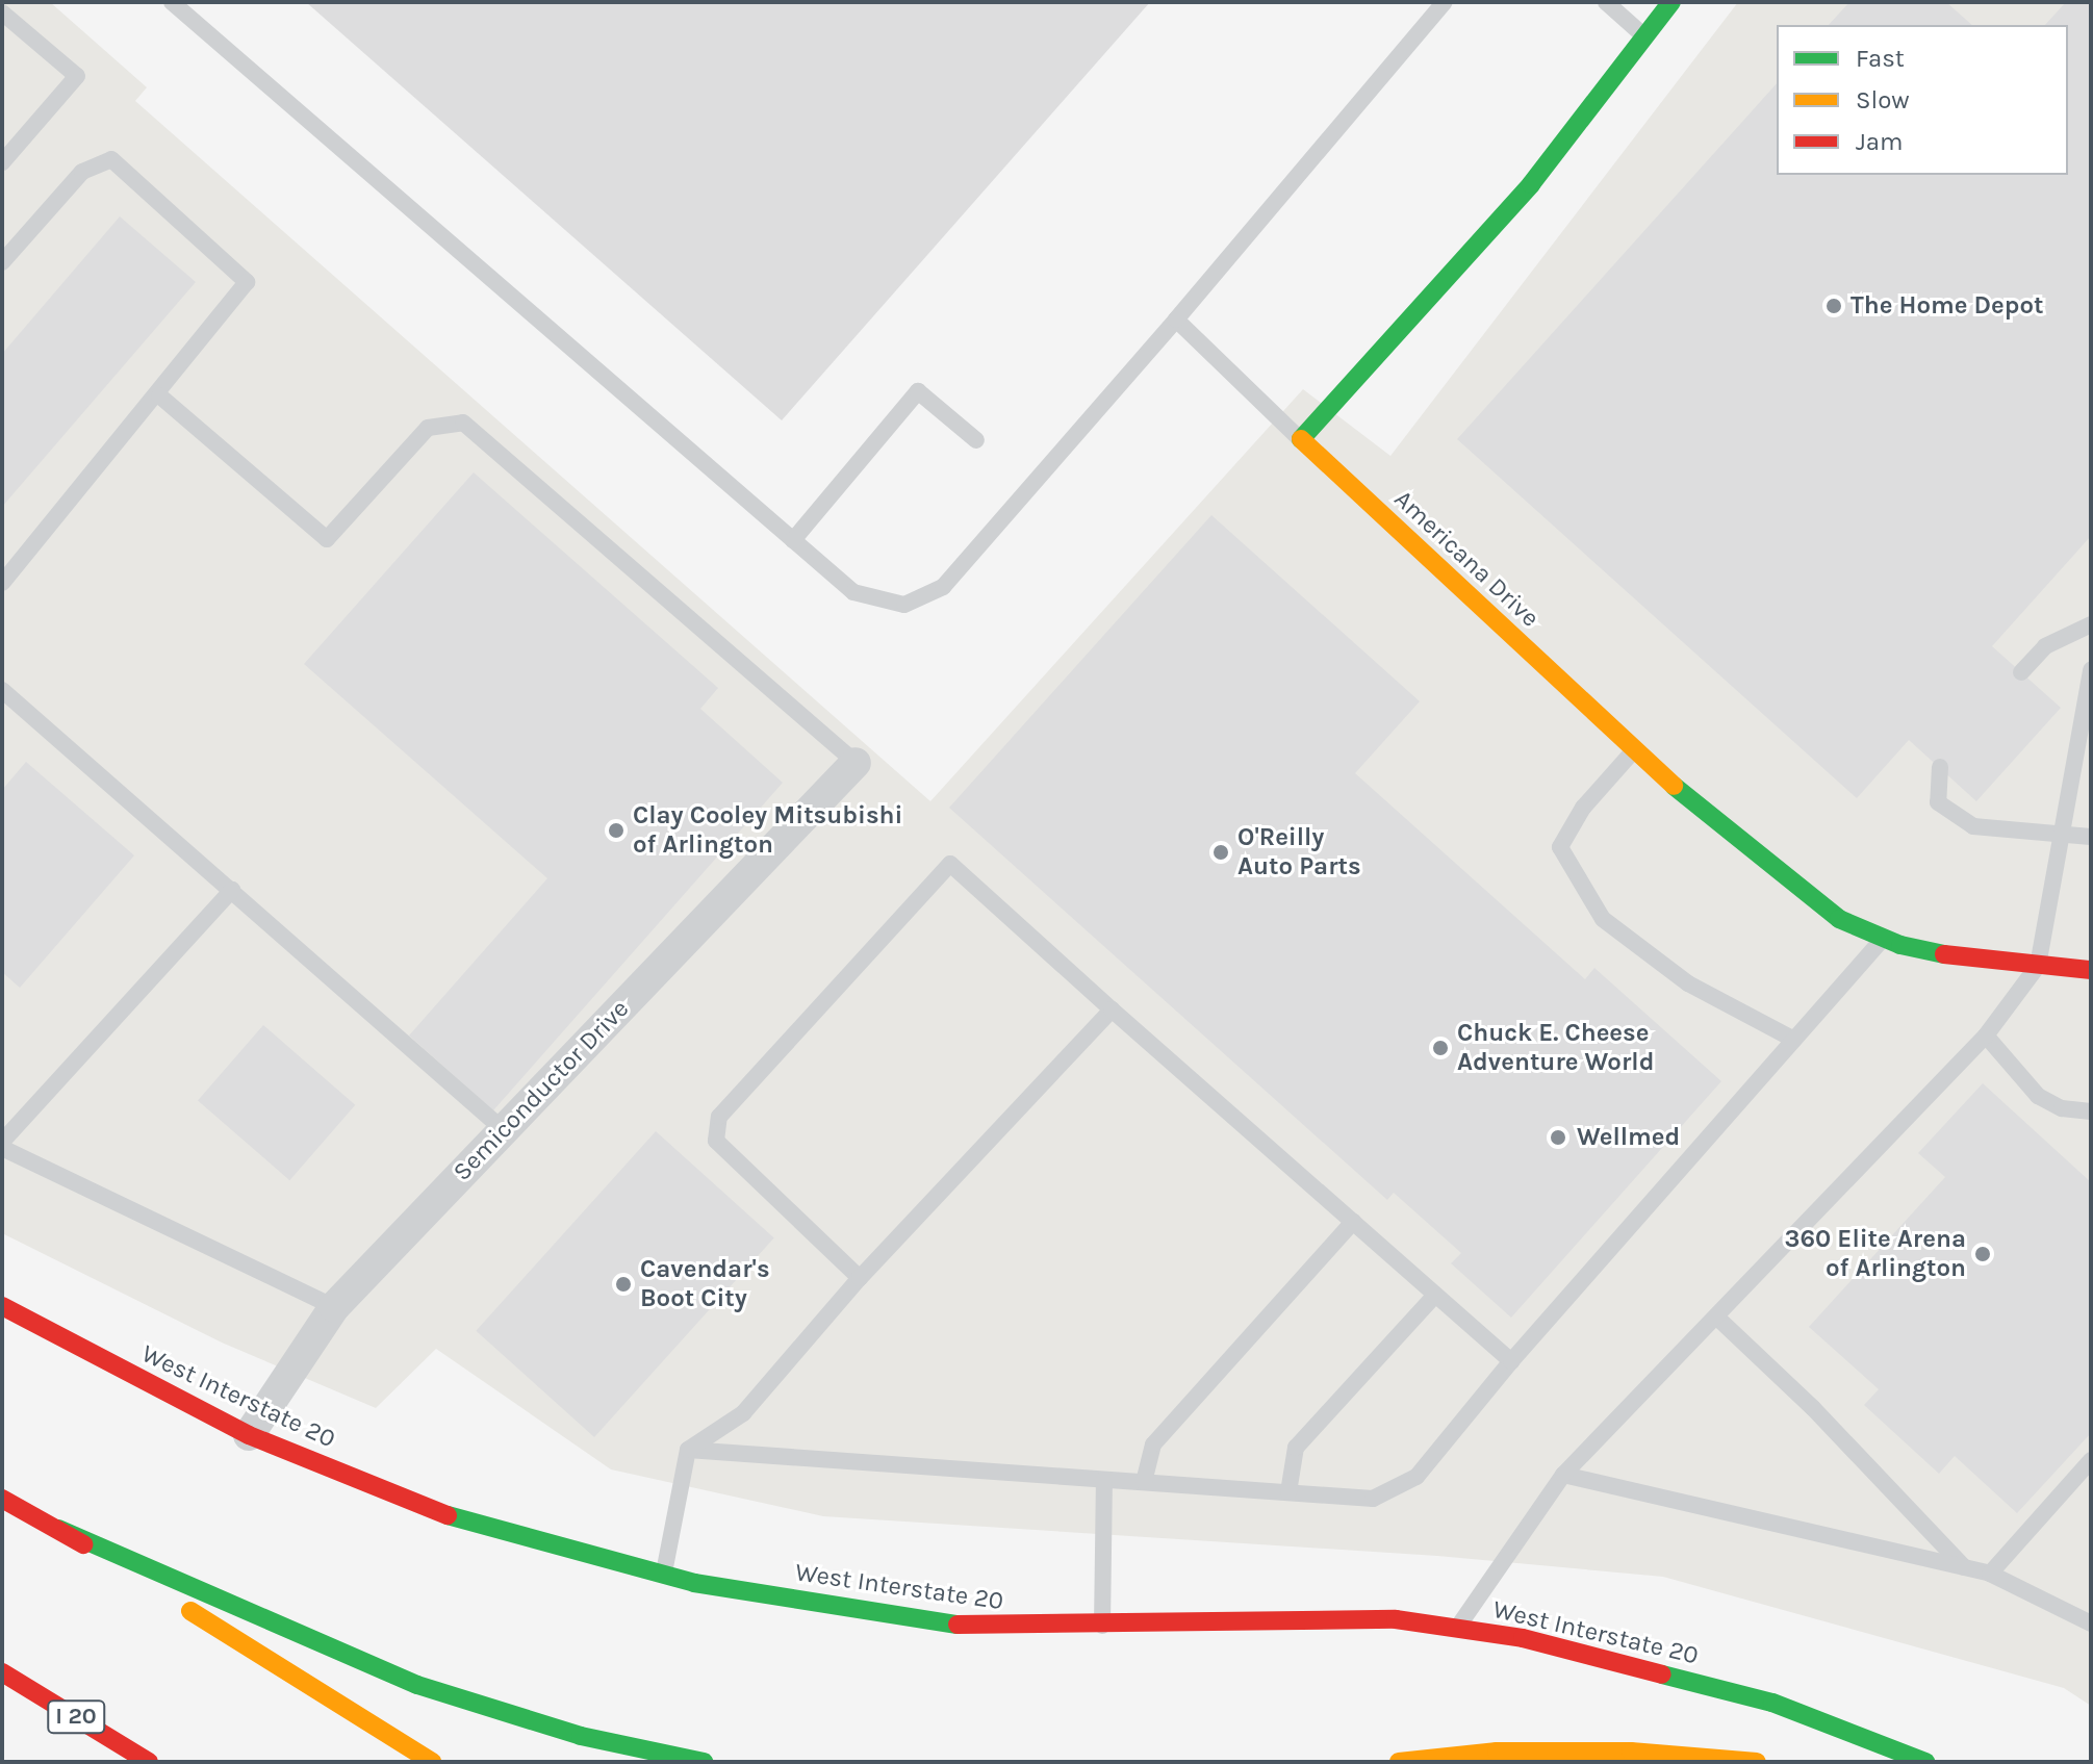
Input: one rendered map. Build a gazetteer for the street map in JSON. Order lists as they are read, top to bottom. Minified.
{"streets":{"main road":["Americana Drive","West Interstate 20","I 20"],"street":["Semiconductor Drive"]},"crossings":[["Semiconductor Drive","West Interstate 20"]],"places":["The Home Depot","Clay Cooley Mitsubishi of Arlington","O'Reilly Auto Parts","Chuck E. Cheese Adventure World","Wellmed","360 Elite Arena of Arlington","Cavendar's Boot City"],"legend":["Fast","Slow","Jam"]}
